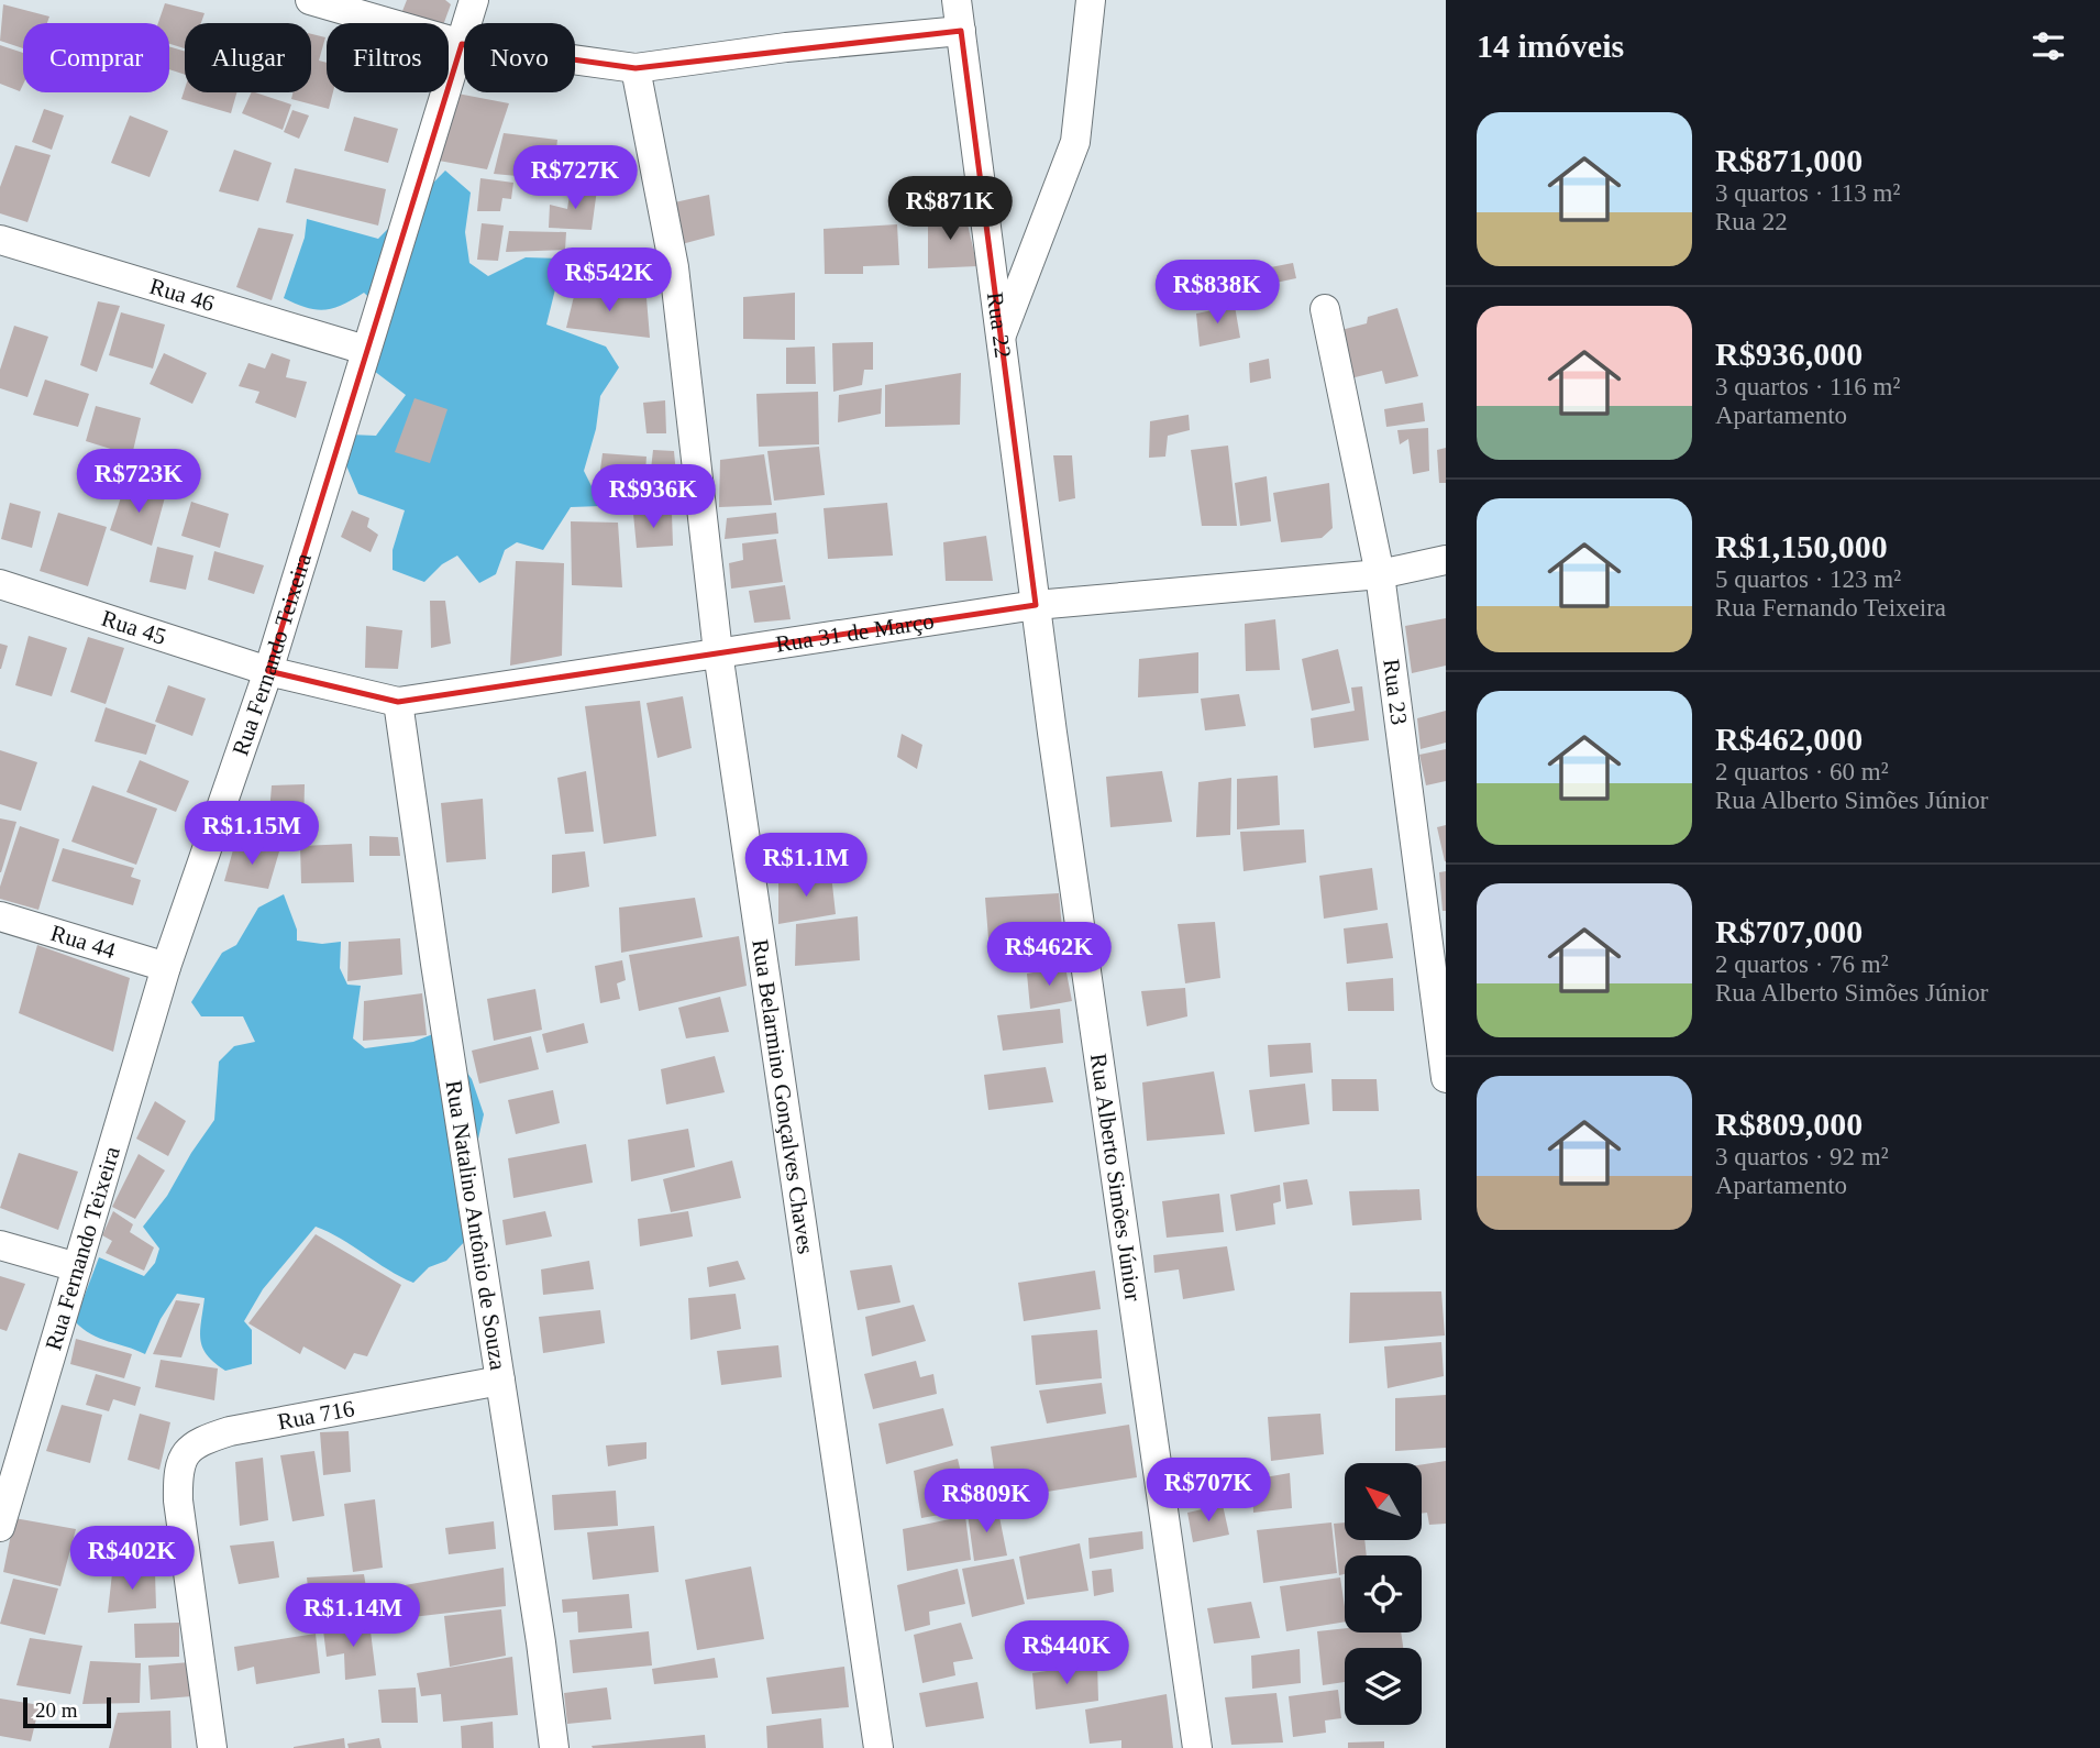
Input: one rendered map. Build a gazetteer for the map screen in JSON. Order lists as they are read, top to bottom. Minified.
{"streets":{"street":["Rua 46","Rua 22","Rua 45","Rua 31 de Março","Rua Fernando Teixeira","Rua 23","Rua 44","Rua Belarmino Gonçalves Chaves","Rua Alberto Simões Júnior","Rua Natalino Antônio de Souza","Rua 716"]},"crossings":[["Rua 46","Rua Fernando Teixeira"],["Rua 22","Rua 31 de Março"],["Rua 22","Rua Alberto Simões Júnior"],["Rua 45","Rua 31 de Março"],["Rua 45","Rua Fernando Teixeira"],["Rua 31 de Março","Rua Fernando Teixeira"],["Rua 31 de Março","Rua 23"],["Rua 31 de Março","Rua Belarmino Gonçalves Chaves"],["Rua 31 de Março","Rua Alberto Simões Júnior"],["Rua 31 de Março","Rua Natalino Antônio de Souza"],["Rua Fernando Teixeira","Rua 44"],["Rua Natalino Antônio de Souza","Rua 716"]],"scale_bar":"20 m","north":"top left","page":{"heading":"14 imóveis","chip":["Comprar","Alugar","Filtros","Novo"],"list":[{"name":"R$871,000","note":"3 quartos · 113 m² · Rua 22"},{"name":"R$936,000","note":"3 quartos · 116 m² · Apartamento"},{"name":"R$1,150,000","note":"5 quartos · 123 m² · Rua Fernando Teixeira"},{"name":"R$462,000","note":"2 quartos · 60 m² · Rua Alberto Simões Júnior"},{"name":"R$707,000","note":"2 quartos · 76 m² · Rua Alberto Simões Júnior"},{"name":"R$809,000","note":"3 quartos · 92 m² · Apartamento"}],"price":["R$727K","R$871K","R$542K","R$838K","R$723K","R$936K","R$1.15M","R$1.1M","R$462K","R$707K","R$809K","R$402K","R$1.14M","R$440K"],"scale":"20 m"}}
